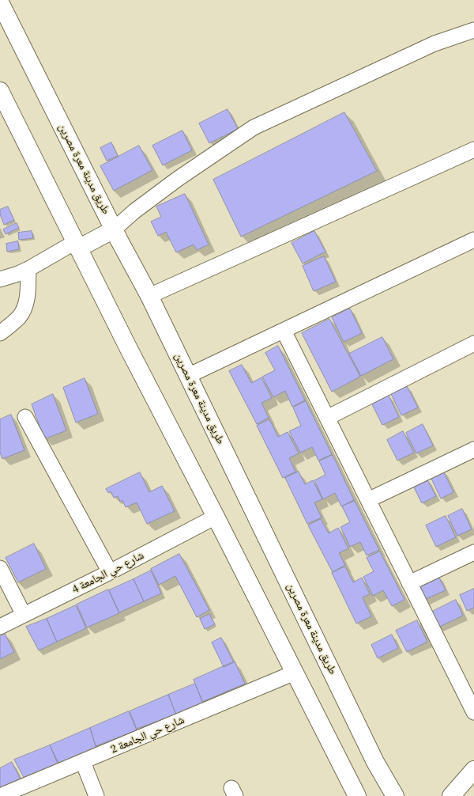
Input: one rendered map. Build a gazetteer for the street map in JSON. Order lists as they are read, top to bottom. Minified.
{"streets":{"main road":["طريق مدينة معرة مصرين"],"street":["شارع حي الجامعة 4","شارع حي الجامعة 2"]}}
